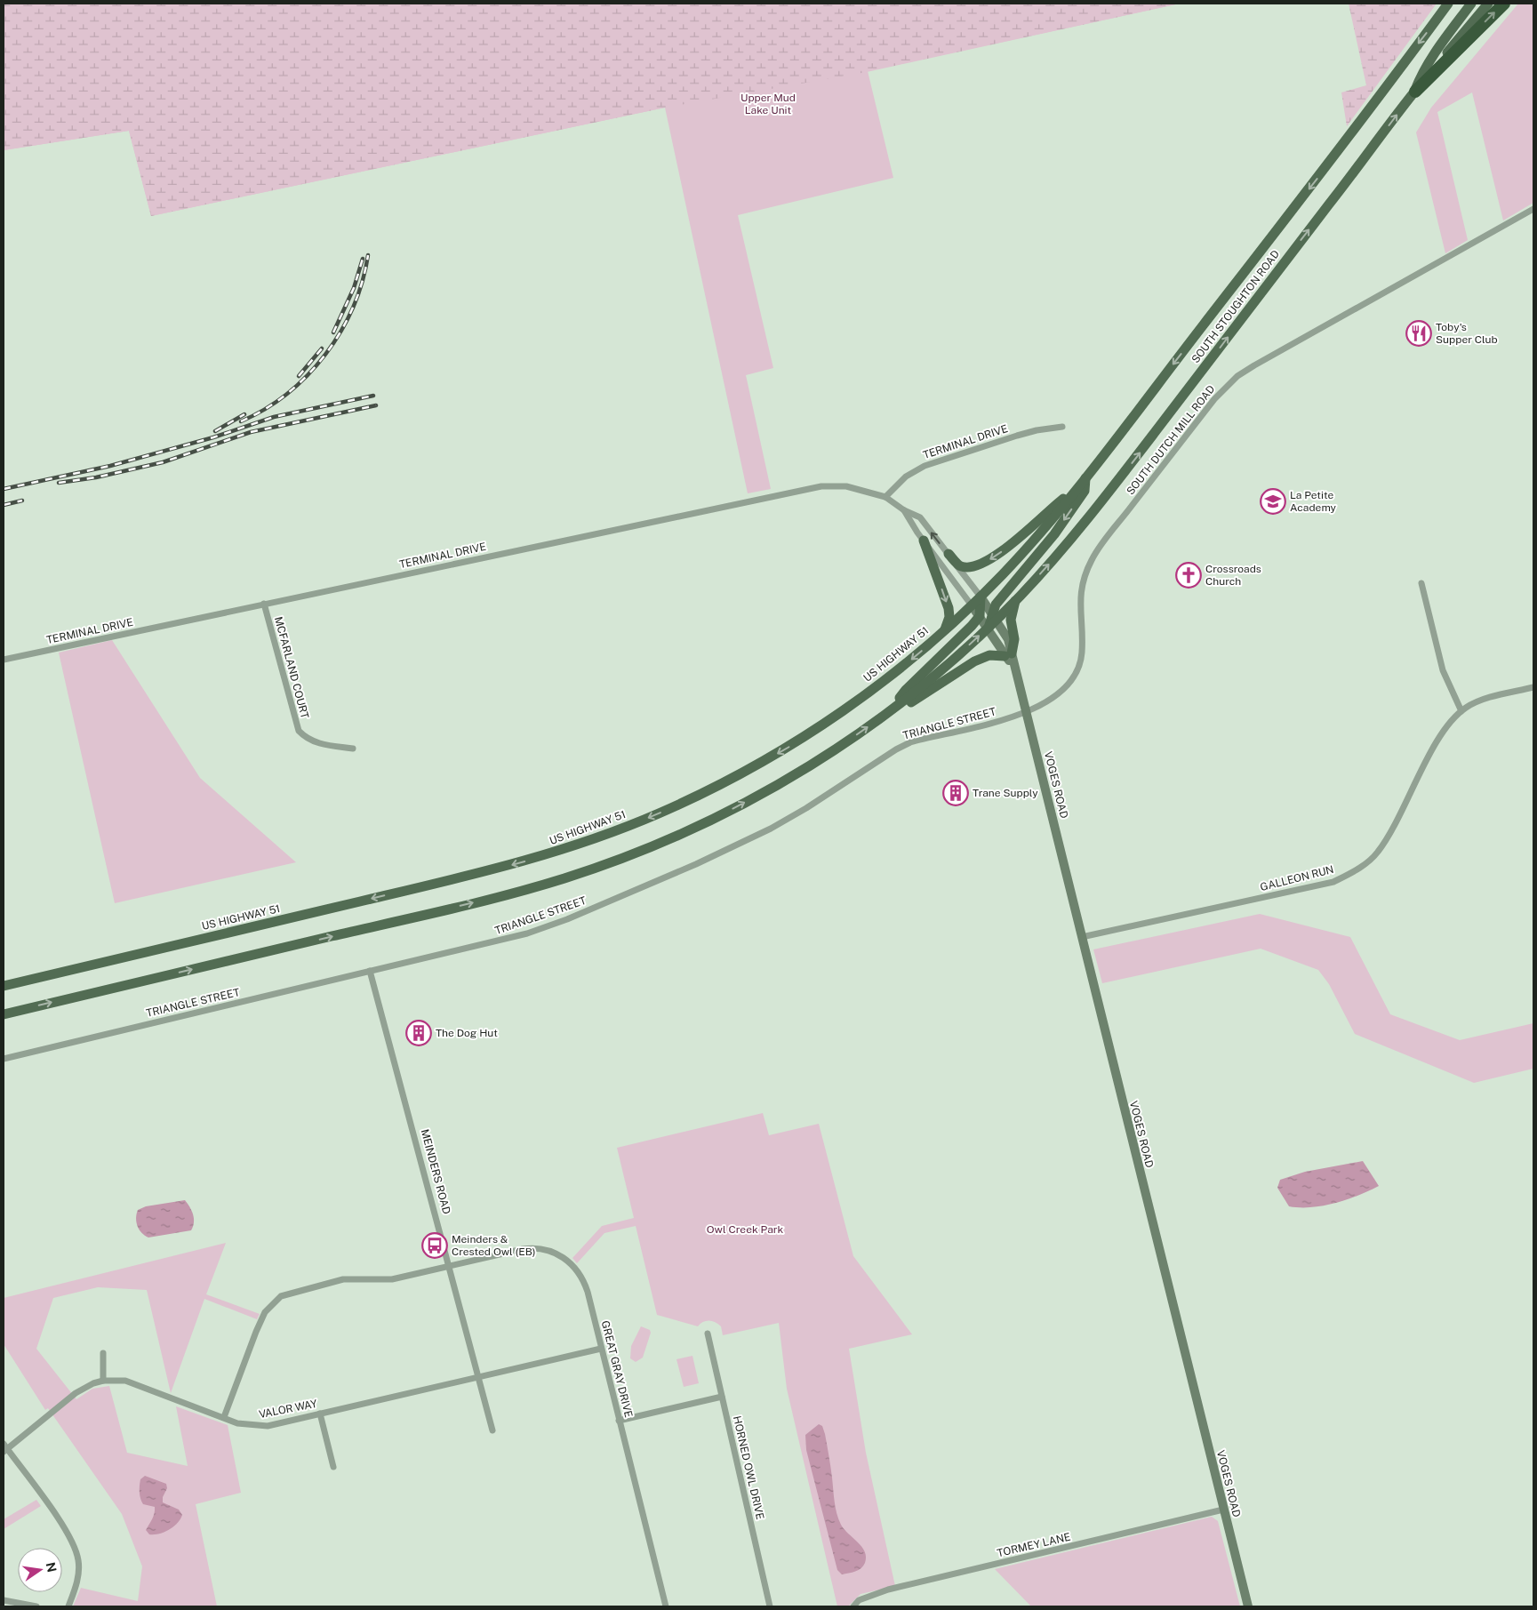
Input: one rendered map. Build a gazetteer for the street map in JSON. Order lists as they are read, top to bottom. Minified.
{"streets":{"main road":["SOUTH STOUGHTON ROAD","US HIGHWAY 51"],"street":["SOUTH DUTCH MILL ROAD","TERMINAL DRIVE","MCFARLAND COURT","TRIANGLE STREET","VOGES ROAD","GALLEON RUN","MEINDERS ROAD","GREAT GRAY DRIVE","VALOR WAY","HORNED OWL DRIVE","TORMEY LANE"]},"crossings":[["SOUTH STOUGHTON ROAD","US HIGHWAY 51"],["SOUTH STOUGHTON ROAD","VOGES ROAD"],["SOUTH DUTCH MILL ROAD","TRIANGLE STREET"],["SOUTH DUTCH MILL ROAD","VOGES ROAD"],["TERMINAL DRIVE","US HIGHWAY 51"],["TERMINAL DRIVE","MCFARLAND COURT"],["TERMINAL DRIVE","VOGES ROAD"],["US HIGHWAY 51","VOGES ROAD"],["TRIANGLE STREET","VOGES ROAD"],["TRIANGLE STREET","MEINDERS ROAD"],["VOGES ROAD","GALLEON RUN"],["VOGES ROAD","TORMEY LANE"],["MEINDERS ROAD","GREAT GRAY DRIVE"],["MEINDERS ROAD","VALOR WAY"],["GREAT GRAY DRIVE","VALOR WAY"]],"parks":["Upper Mud Lake Unit","Owl Creek Park"],"places":{"restaurant":["Toby's Supper Club"],"school or university":["La Petite Academy"],"church":["Crossroads Church"],"building":["Trane Supply","The Dog Hut"],"bus stop":["Meinders & Crested Owl (EB)"]},"north":"right"}
